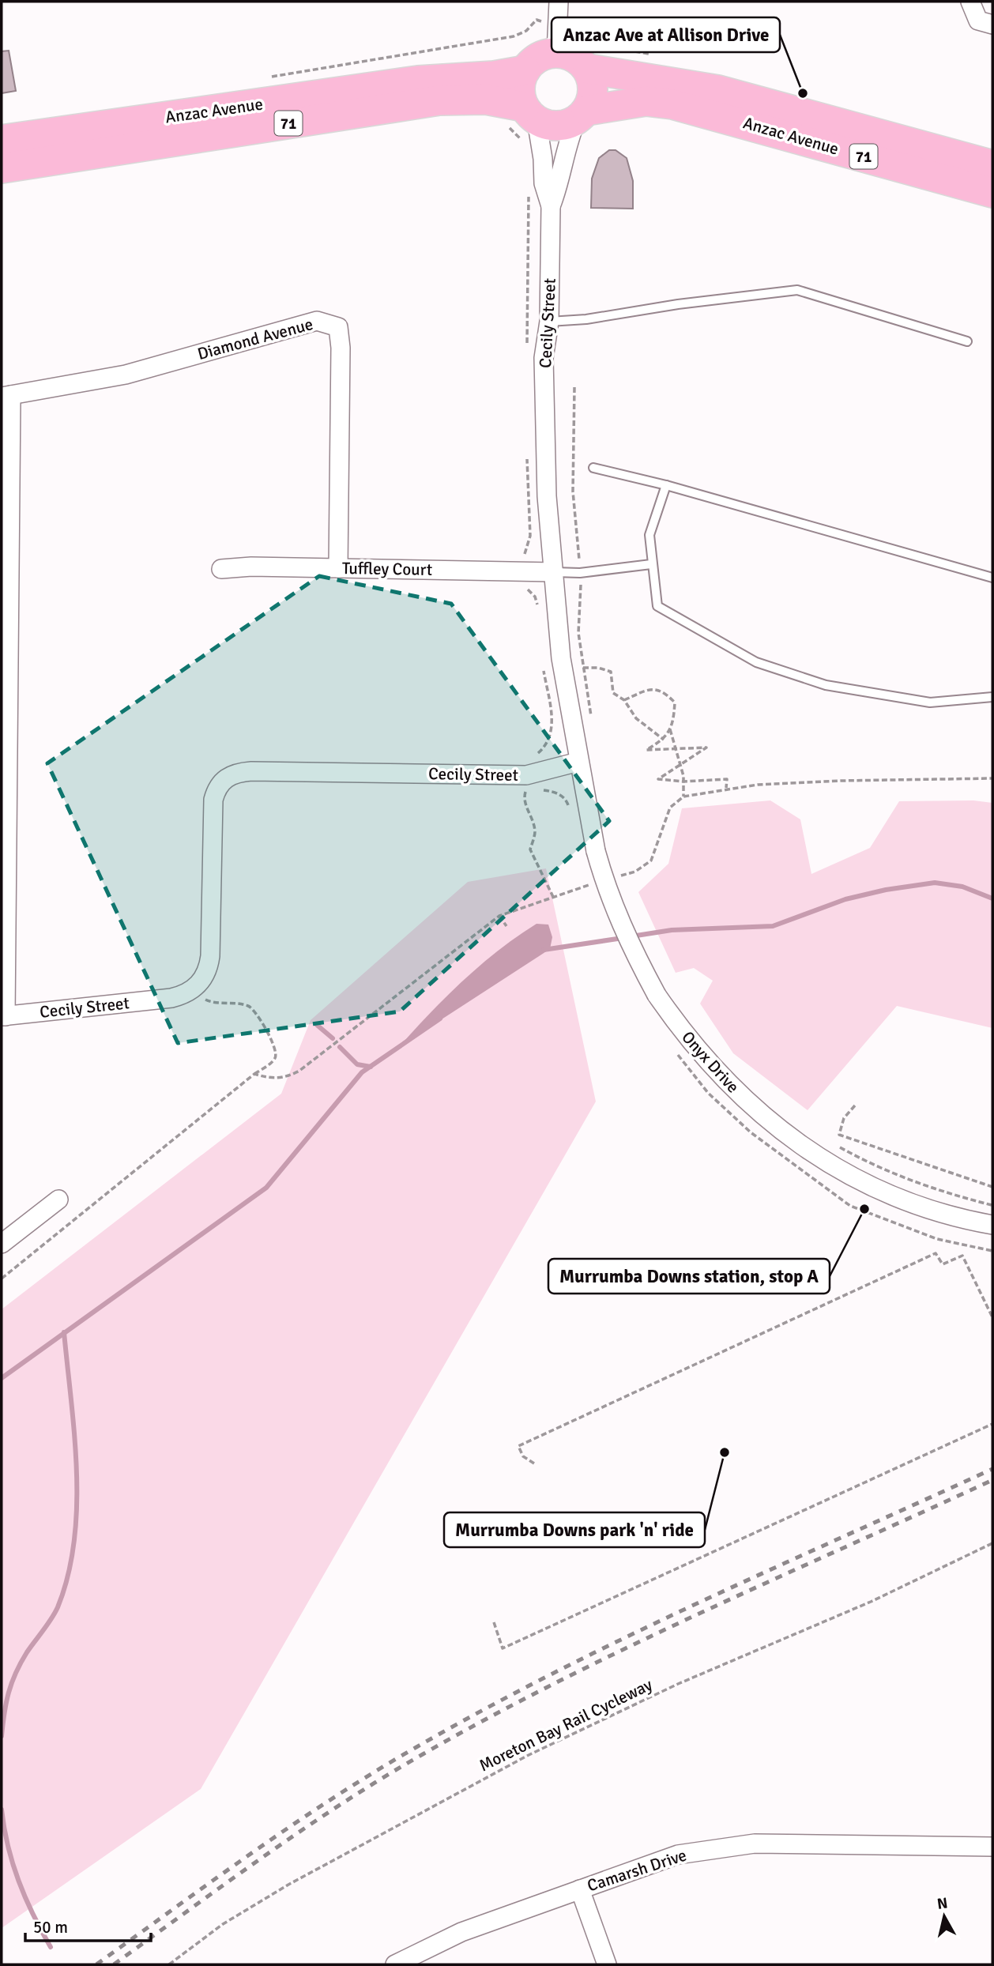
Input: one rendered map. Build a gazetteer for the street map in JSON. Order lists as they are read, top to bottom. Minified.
{"streets":{"highway":["Anzac Avenue","71"],"street":["Cecily Street","Diamond Avenue","Tuffley Court","Onyx Drive","Camarsh Drive"],"path":["Moreton Bay Rail Cycleway"]},"crossings":[["Anzac Avenue","71"],["Anzac Avenue","Cecily Street"],["71","Cecily Street"],["Cecily Street","Tuffley Court"],["Cecily Street","Onyx Drive"],["Diamond Avenue","Tuffley Court"]],"places":["Anzac Ave at Allison Drive","Murrumba Downs station, stop A","Murrumba Downs park 'n' ride"],"scale_bar":"50 m","north":"top"}
